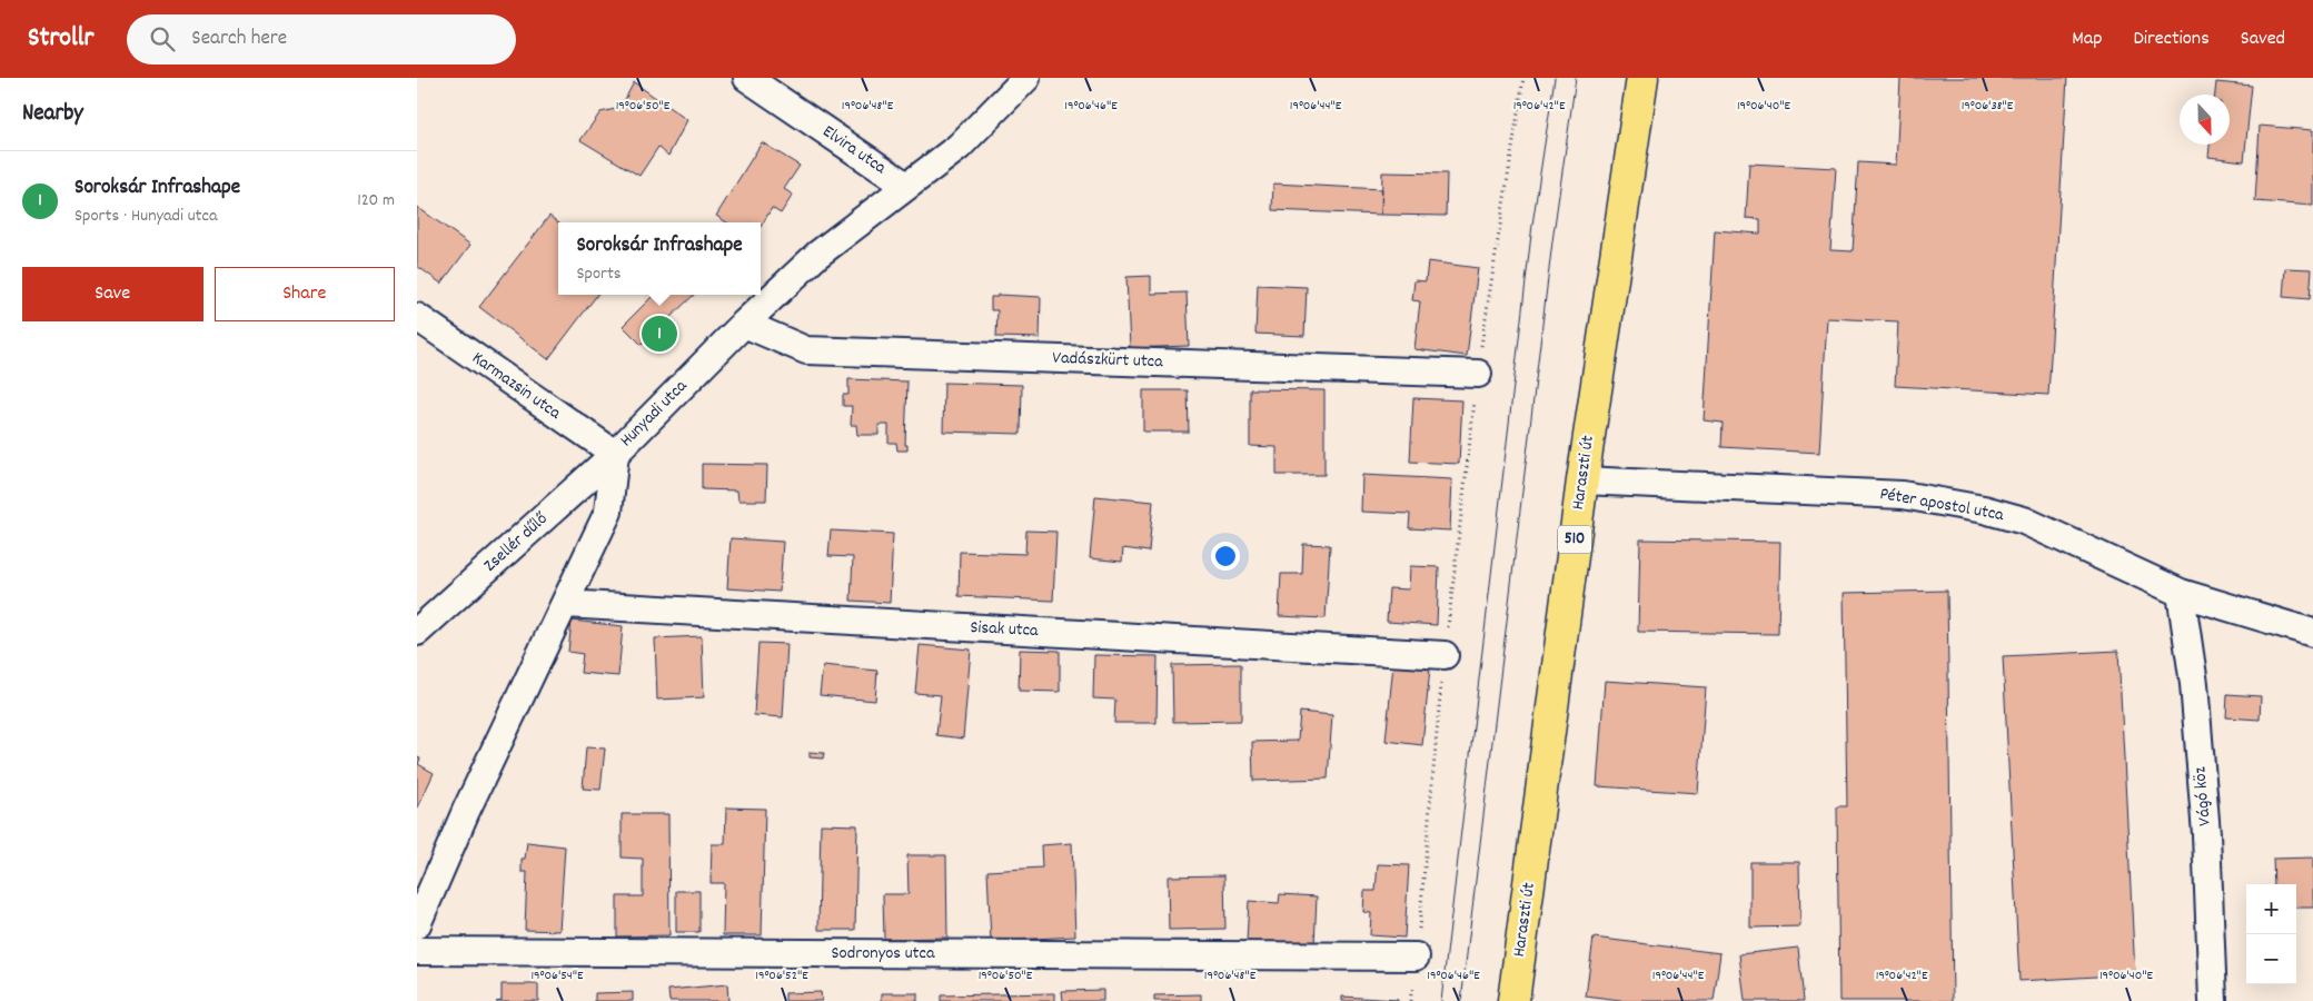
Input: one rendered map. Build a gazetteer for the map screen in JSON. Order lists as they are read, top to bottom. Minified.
{"streets":{"main road":["Haraszti út","510"],"street":["Elvira utca","Vadászkürt utca","Karmazsin utca","Hunyadi utca","Péter apostol utca","Zsellér dűlő","Sisak utca","Vágó köz","Sodronyos utca"]},"crossings":[["Elvira utca","Hunyadi utca"],["Vadászkürt utca","Hunyadi utca"],["Karmazsin utca","Hunyadi utca"],["Karmazsin utca","Zsellér dűlő"],["Hunyadi utca","Zsellér dűlő"],["Hunyadi utca","Sisak utca"],["Haraszti út","Péter apostol utca"],["Péter apostol utca","Vágó köz"]],"north":"bottom","page":{"header":"Strollr","search":"Search here","nav":["Map","Directions","Saved"],"heading":"Nearby","list":[{"mark":"1","name":"Soroksár Infrashape","note":"Sports · Hunyadi utca","value":"120 m"}],"popup":["Soroksár Infrashape","Sports"],"buttons":["Save","Share"],"pins":"1","map_buttons":["+","−"]},"coordinates":["19°06'50\"E","19°06'46\"E","19°06'38\"E","19°06'48\"E","19°06'44\"E","19°06'42\"E","19°06'40\"E","19°06'54\"E","19°06'52\"E"]}
